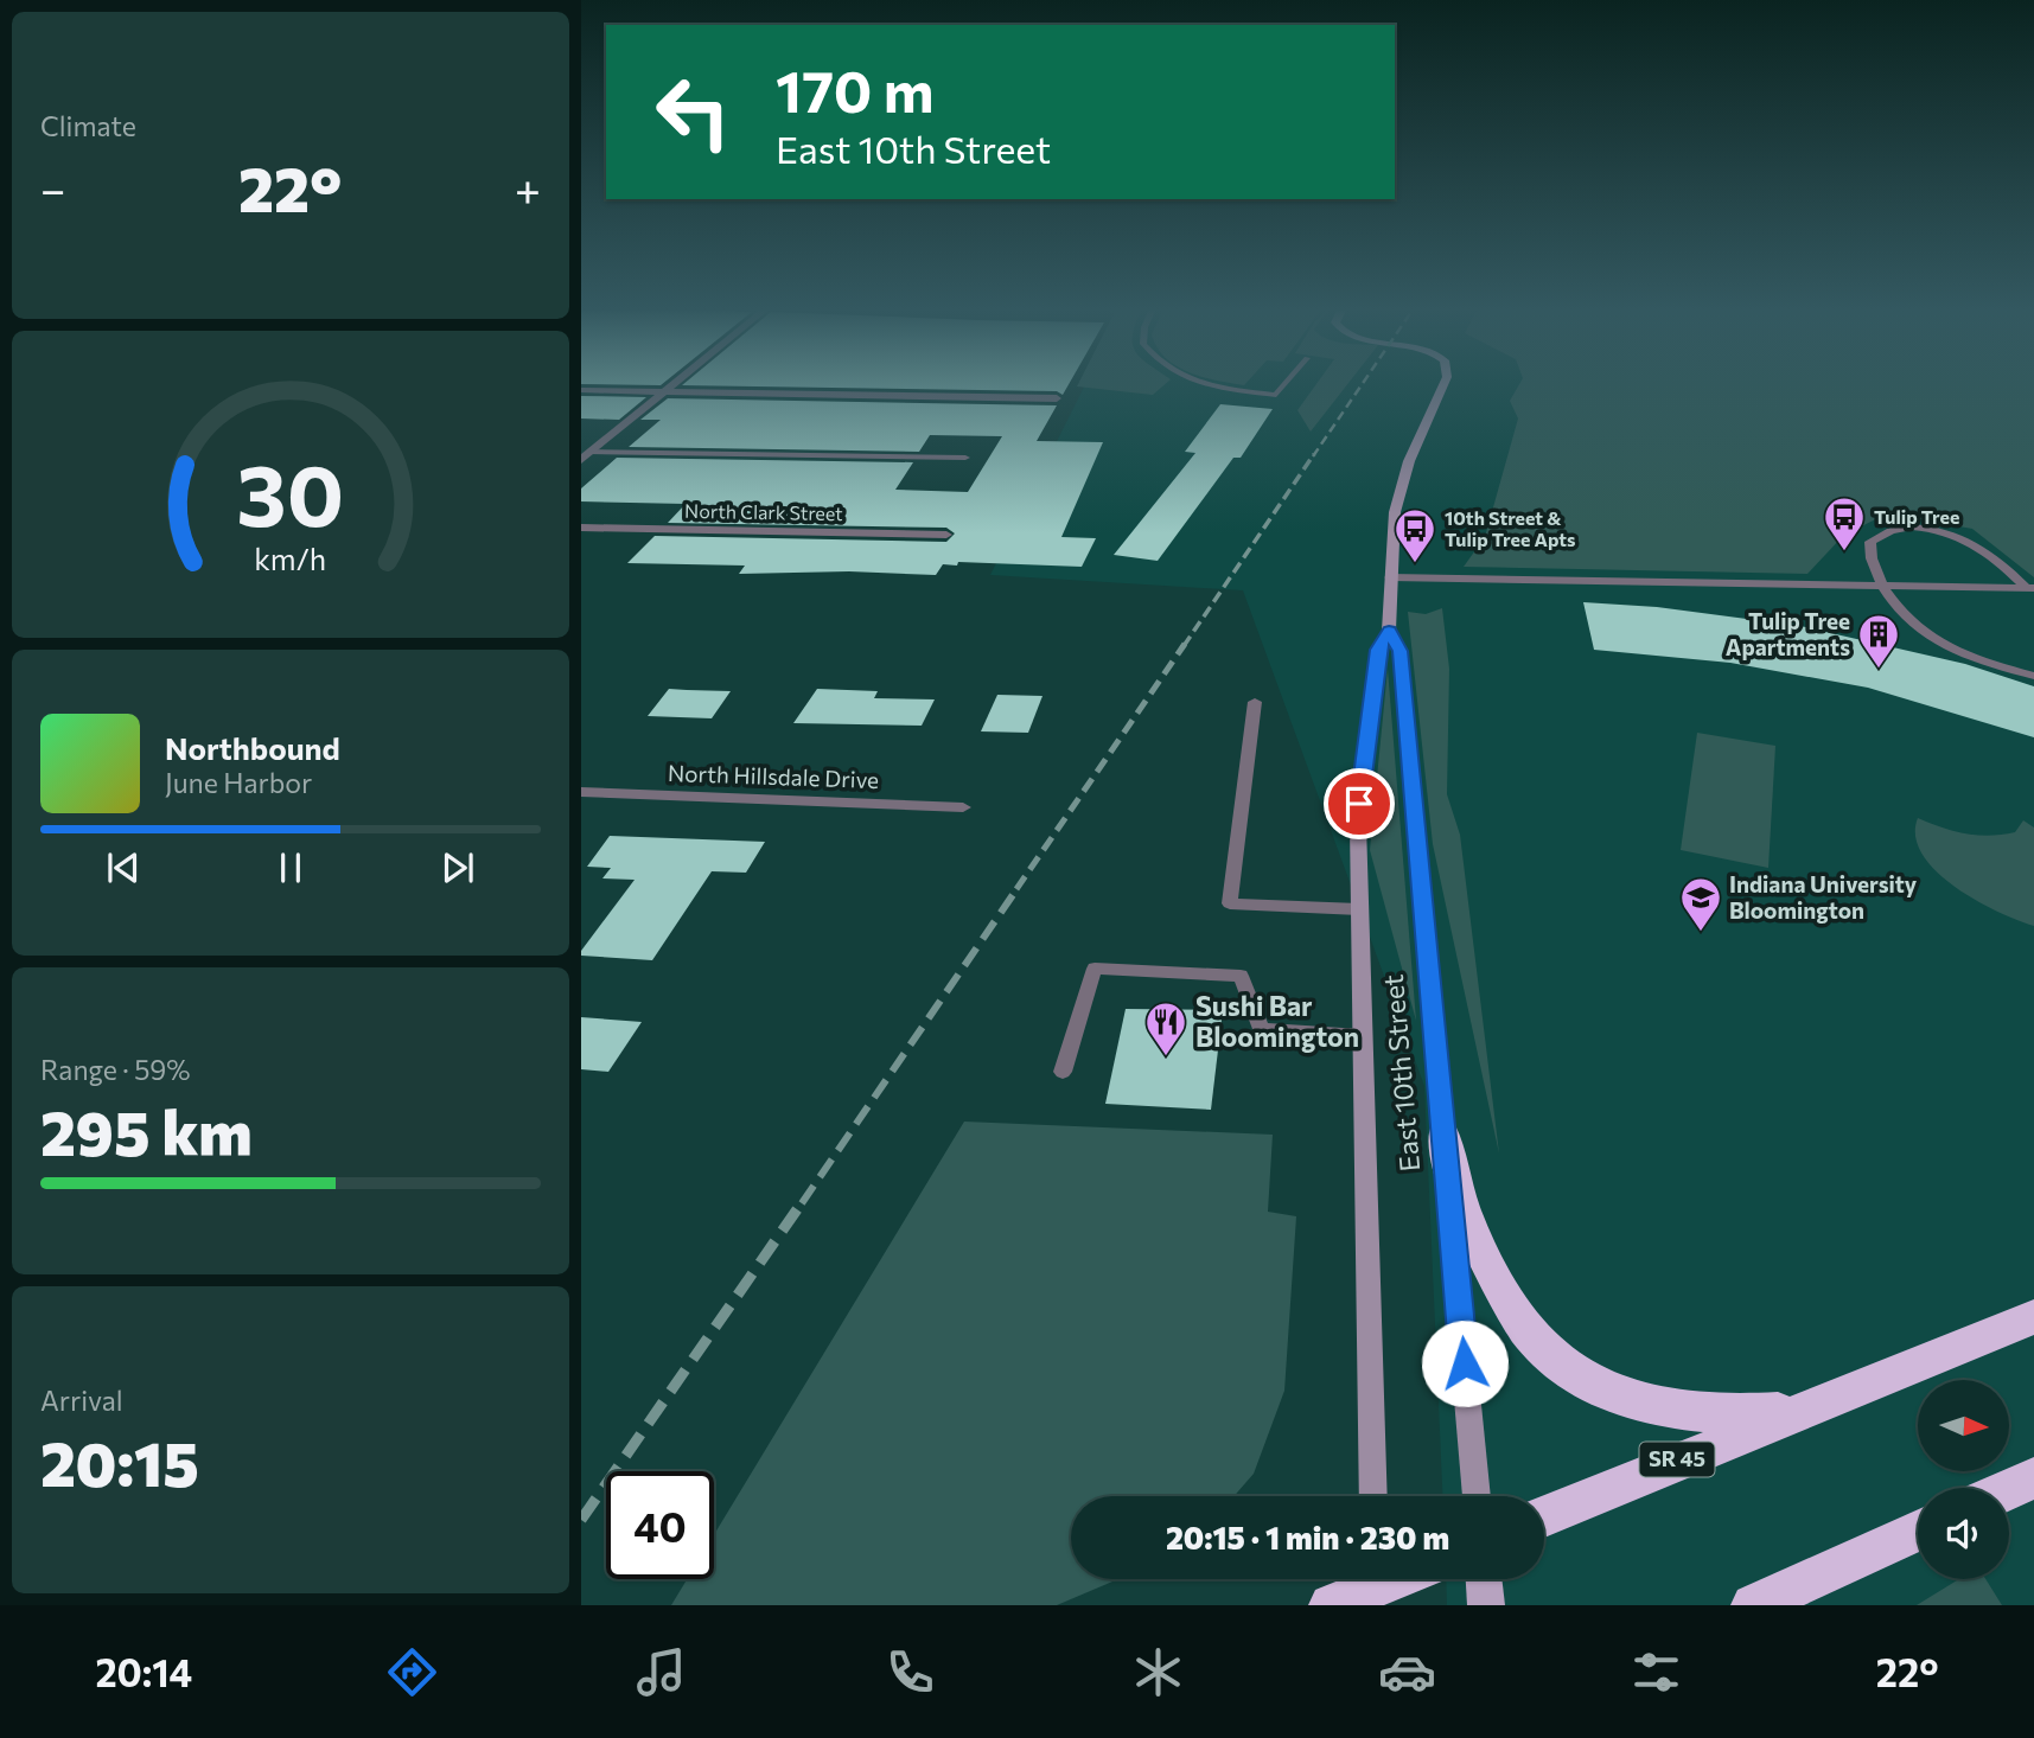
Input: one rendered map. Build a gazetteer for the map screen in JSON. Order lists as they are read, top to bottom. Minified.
{"streets":{"highway":["SR 45"],"street":["North Clark Street","North Hillsdale Drive","East 10th Street"]},"places":{"bus stop":["Tulip Tree","10th Street & Tulip Tree Apts"],"building":["Tulip Tree Apartments"],"school or university":["Indiana University Bloomington"],"restaurant":["Sushi Bar Bloomington"]},"north":"right","page":{"tile":["Climate",["Range · 59%","295 km"],["Arrival","20:15"]],"turn":["170 m","East 10th Street"],"heat":["−","22°","+"],"song":["Northbound","June Harbor"],"limit":"40","trip":"20:15 · 1 min · 230 m","tabs":["20:14","22°"],"gauge":["30","km/h"]}}
